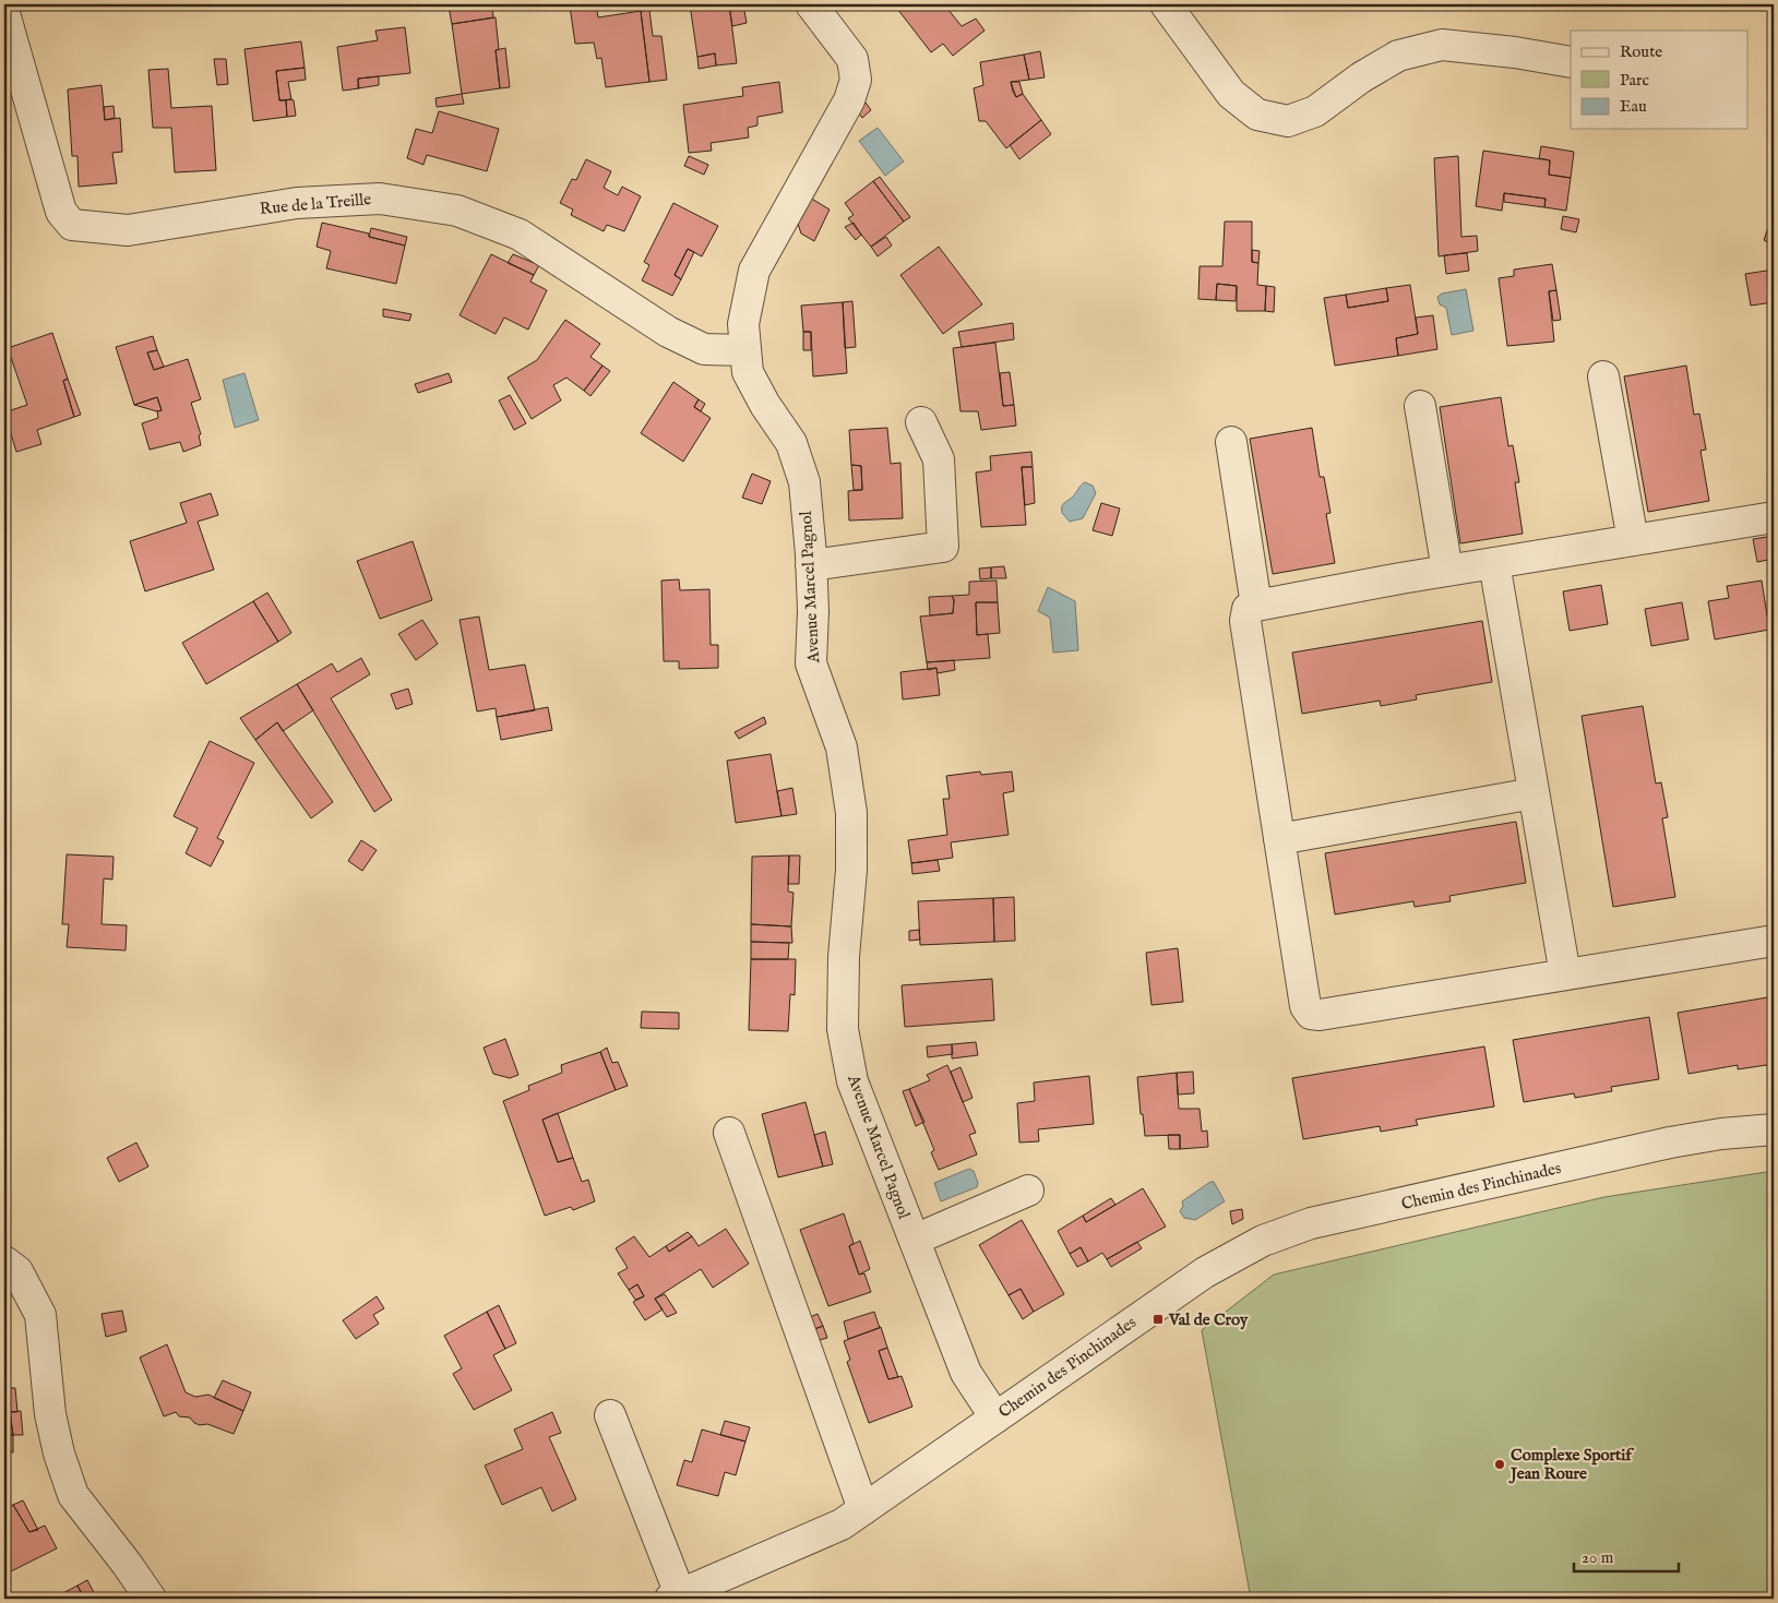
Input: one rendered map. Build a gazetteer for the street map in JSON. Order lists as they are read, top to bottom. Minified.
{"streets":{"street":["Rue de la Treille","Avenue Marcel Pagnol","Chemin des Pinchinades"]},"crossings":[["Rue de la Treille","Avenue Marcel Pagnol"],["Avenue Marcel Pagnol","Chemin des Pinchinades"]],"places":{"transit":["Val de Croy"],"other":["Complexe Sportif Jean Roure"]},"legend":["Route","Parc","Eau"],"scale_bar":"20 m"}
